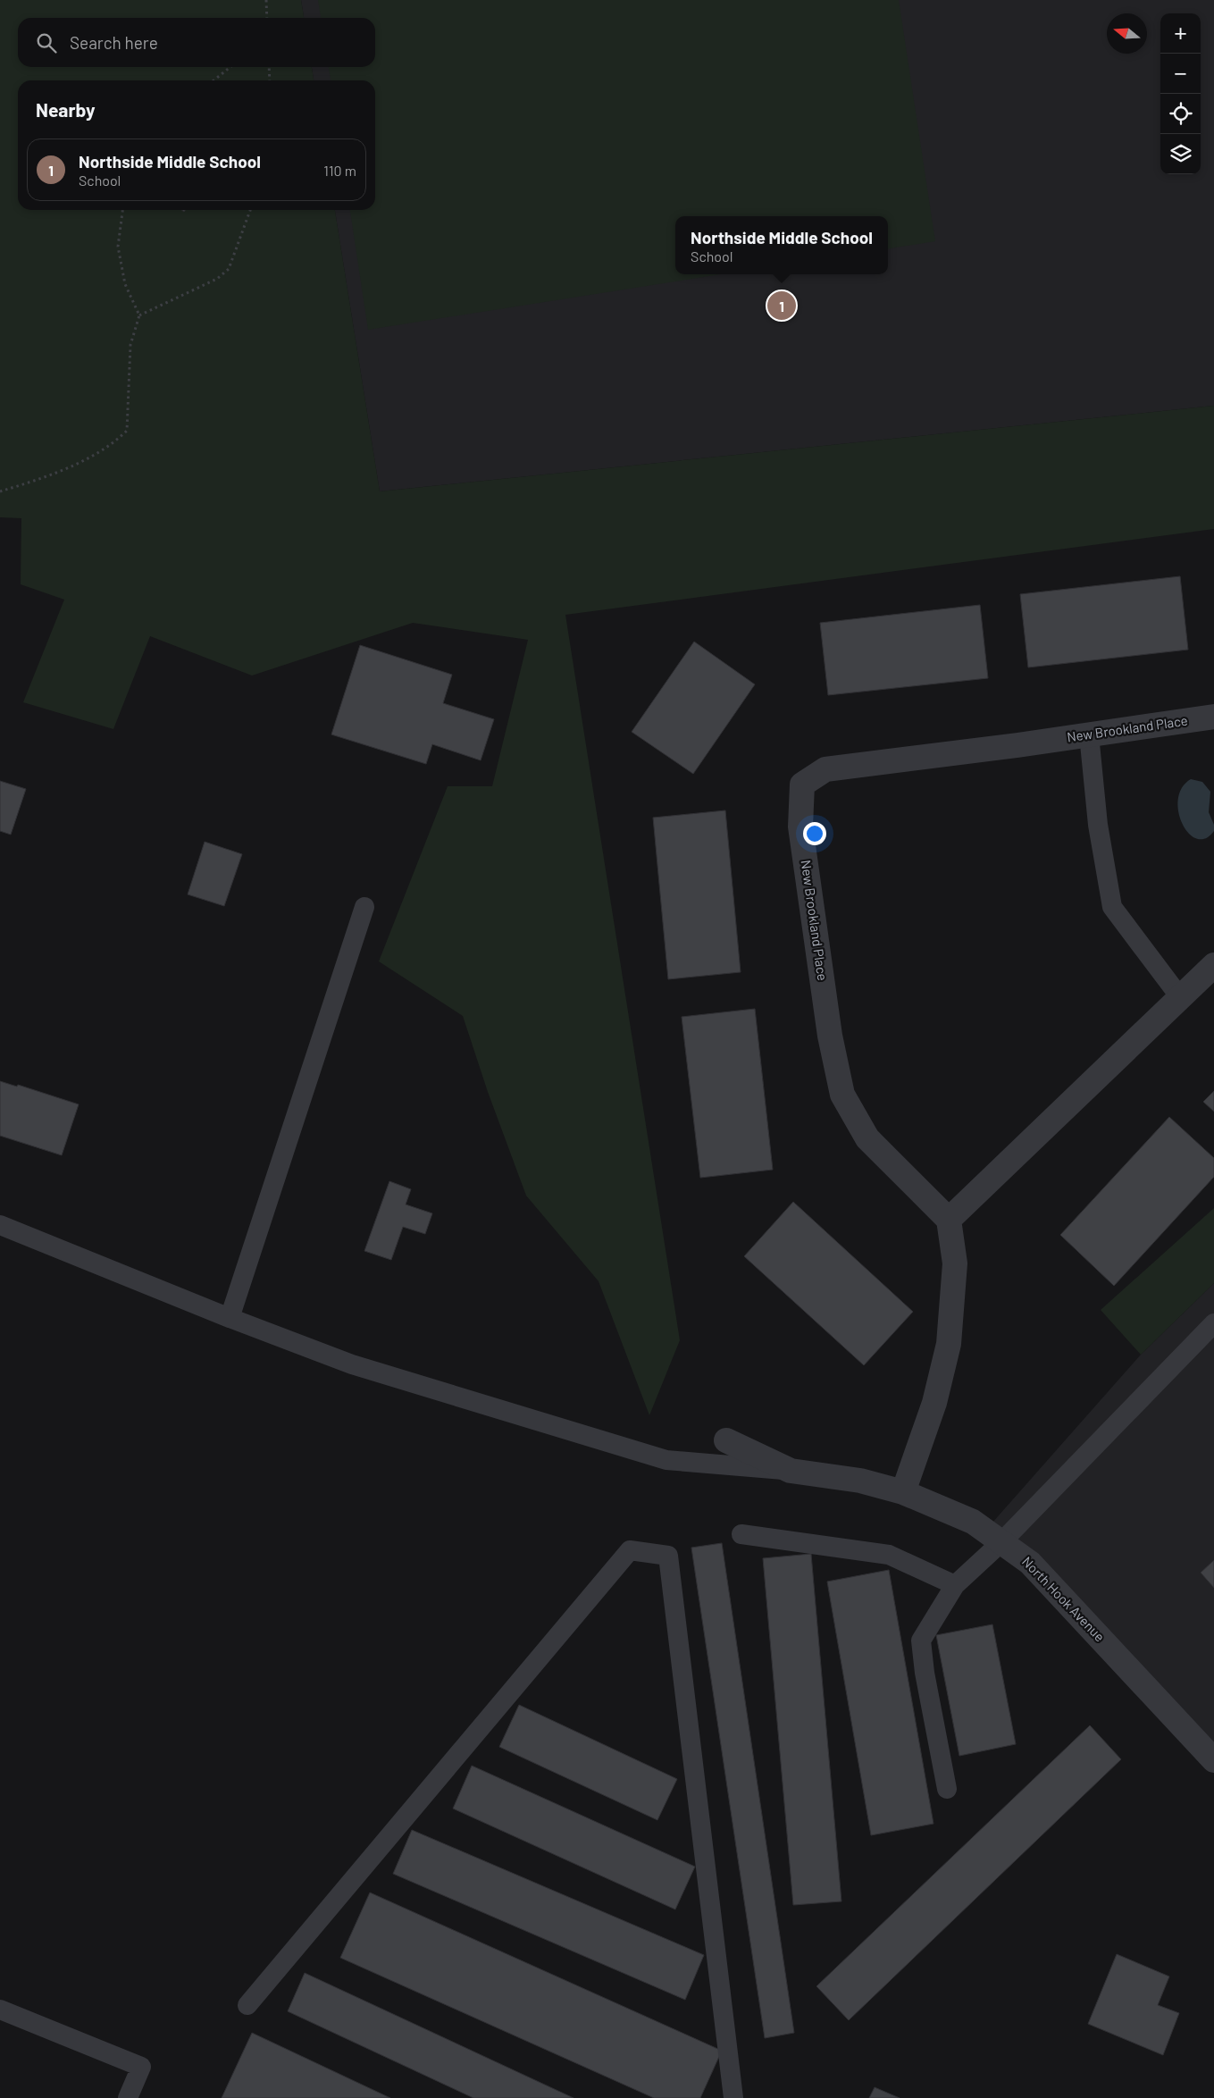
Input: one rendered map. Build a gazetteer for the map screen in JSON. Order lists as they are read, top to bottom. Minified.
{"streets":{"street":["New Brookland Place","North Hook Avenue"]},"north":"left","page":{"map_buttons":["+","−"],"search":"Search here","heading":"Nearby","list":[{"mark":"1","name":"Northside Middle School","note":"School","value":"110 m"}],"popup":["Northside Middle School","School"],"pins":"1"}}
